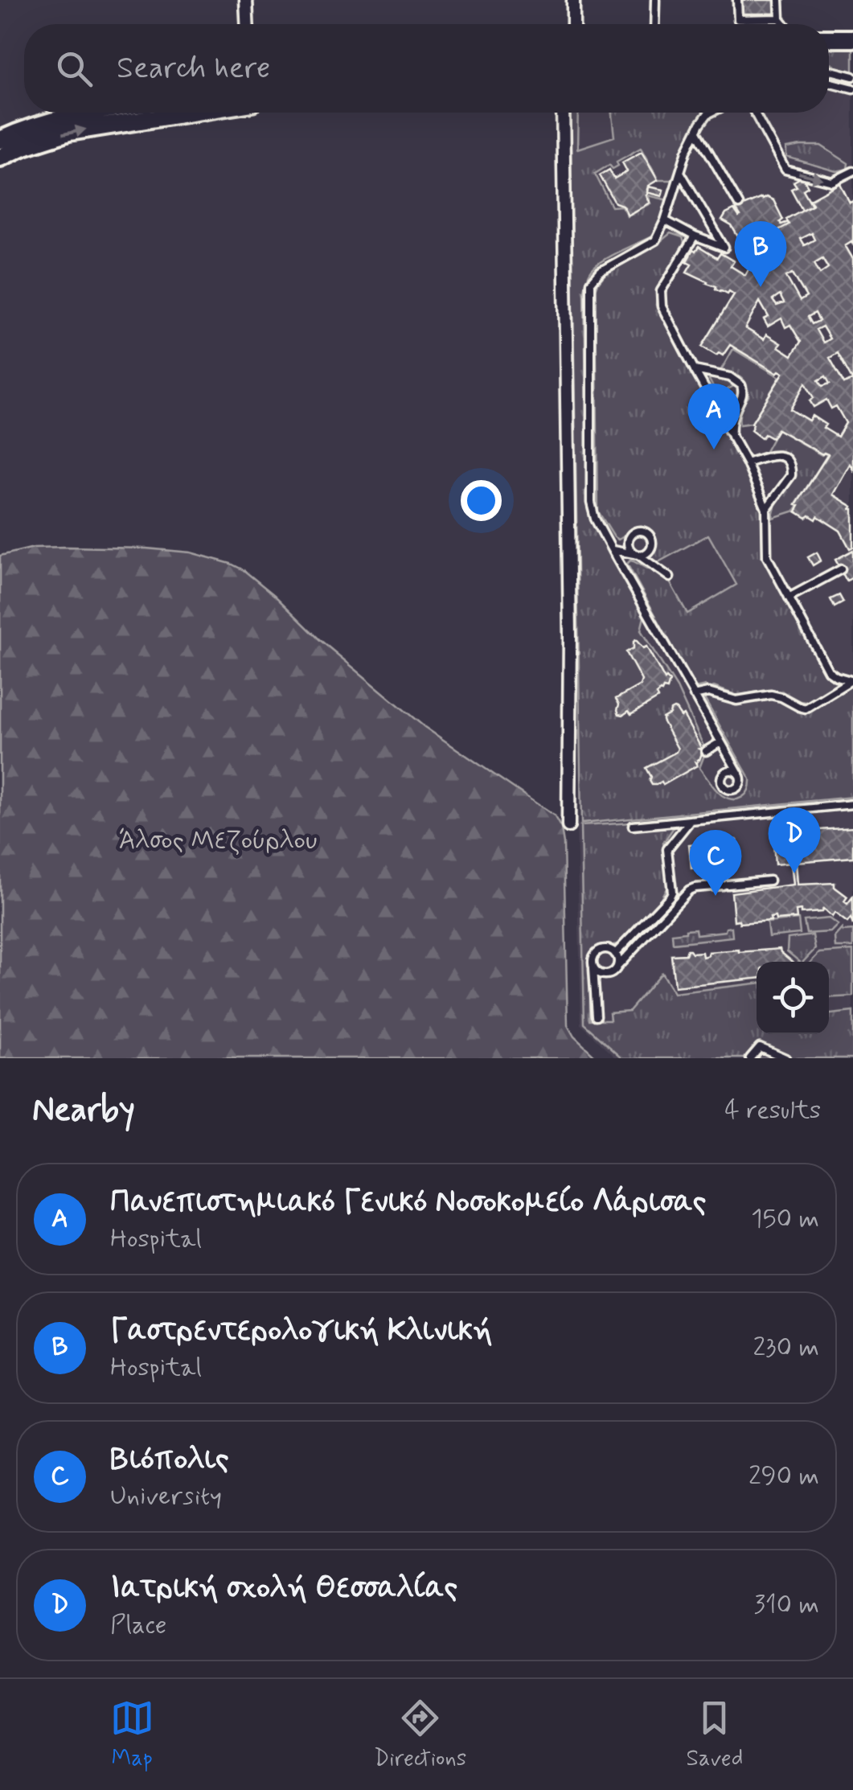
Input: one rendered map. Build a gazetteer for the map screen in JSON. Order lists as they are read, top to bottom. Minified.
{"parks":["Άλσος Μεζούρλου"],"page":{"search":"Search here","pins":["B","A","D","C"],"heading":["Nearby","4 results"],"list":[{"mark":"A","name":"Πανεπιστημιακό Γενικό Νοσοκομείο Λάρισας","note":"Hospital","value":"150 m"},{"mark":"B","name":"Γαστρεντερολογική Κλινική","note":"Hospital","value":"230 m"},{"mark":"C","name":"Βιόπολις","note":"University","value":"290 m"},{"mark":"D","name":"Ιατρική σχολή Θεσσαλίας","note":"Place","value":"310 m"}],"nav":["Map","Directions","Saved"]}}
